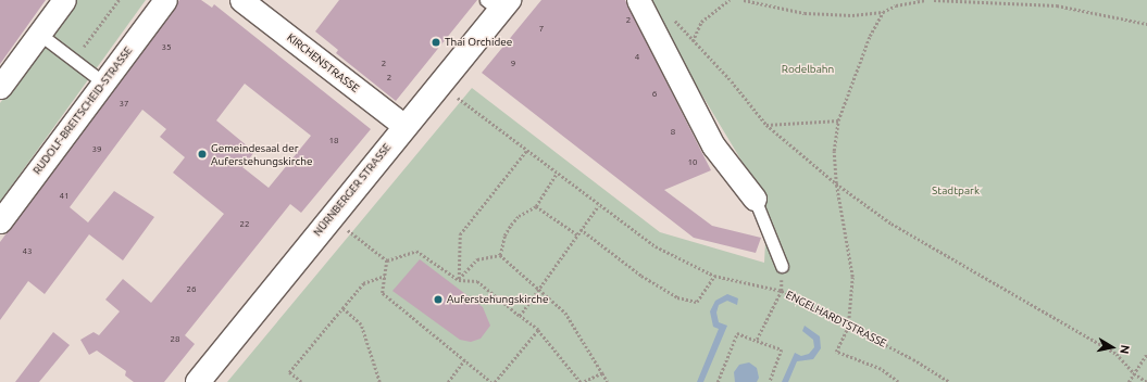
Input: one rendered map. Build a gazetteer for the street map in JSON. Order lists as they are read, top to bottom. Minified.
{"streets":{"main road":["NÜRNBERGER STRASSE"],"street":["KIRCHENSTRASSE","RUDOLF-BREITSCHEID-STRASSE"],"path":["ENGELHARDTSTRASSE"]},"crossings":[["KIRCHENSTRASSE","NÜRNBERGER STRASSE"]],"parks":["Rodelbahn","Stadtpark"],"places":["Thai Orchidee","Gemeindesaal der Auferstehungskirche","Auferstehungskirche"],"house_numbers":["2","7","35","4","2","9","2","6","37","8","18","39","10","41","22","43","26","28"],"north":"right"}
